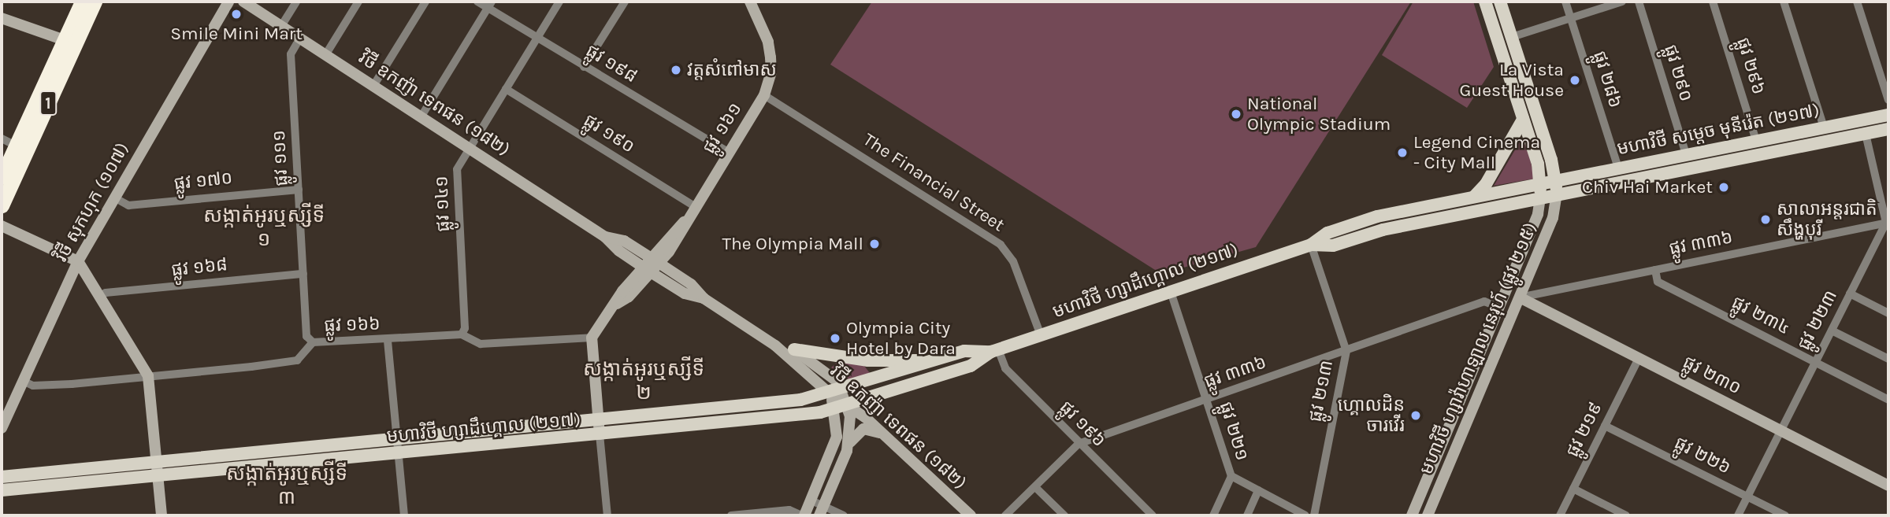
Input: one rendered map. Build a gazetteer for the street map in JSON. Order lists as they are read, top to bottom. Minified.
{"streets":{"highway":["1"],"main road":["មហាវិថី សម្តេច មុនីរ៉េត (២១៧)","មហាវិថី ហ្សាដឹហ្គោល (២១៧)"],"street":["ផ្លូវ ១៩៨","ផ្លូវ ២៩៦","ផ្លូវ ២៩០","ផ្លូវ ២៨៦","វិថី ឧកញ៉ា ទេពផន (១៨២)","ផ្លូវ ១៦១","ផ្លូវ ១៩០","ផ្លូវ ១១១","ផ្លូវ ១៧០","The Financial Street","វិថី សុកហុក (១០៧)","ផ្លូវ ១៤១","ផ្លូវ ៣៣៦","ផ្លូវ ១៦៨","ផ្លូវ ២៣៤","ផ្លូវ ២២៣","ផ្លូវ ១៦៦","មហាវិថី ហ្សាវ៉ាហាឡាល នេរុហ៍ (ផ្លូវ ២១៥)","ផ្លូវ ២៣០","ផ្លូវ ២១៣","ផ្លូវ ១៩៦","ផ្លូវ ២១៩","ផ្លូវ ២២១","ផ្លូវ ២២៦"]},"crossings":[["ផ្លូវ ១៩៨","ផ្លូវ ១៦១"],["ផ្លូវ ១៩៨","ផ្លូវ ១៤១"],["ផ្លូវ ២៩៦","មហាវិថី សម្តេច មុនីរ៉េត (២១៧)"],["ផ្លូវ ២៩០","មហាវិថី សម្តេច មុនីរ៉េត (២១៧)"],["ផ្លូវ ២៨៦","មហាវិថី សម្តេច មុនីរ៉េត (២១៧)"],["វិថី ឧកញ៉ា ទេពផន (១៨២)","ផ្លូវ ១៦១"],["វិថី ឧកញ៉ា ទេពផន (១៨២)","ផ្លូវ ១១១"],["វិថី ឧកញ៉ា ទេពផន (១៨២)","ផ្លូវ ១៤១"],["វិថី ឧកញ៉ា ទេពផន (១៨២)","មហាវិថី ហ្សាដឹហ្គោល (២១៧)"],["ផ្លូវ ១៦១","ផ្លូវ ១៩០"],["ផ្លូវ ១៦១","The Financial Street"],["ផ្លូវ ១៦១","ផ្លូវ ១៦៦"],["មហាវិថី សម្តេច មុនីរ៉េត (២១៧)","មហាវិថី ហ្សាដឹហ្គោល (២១៧)"],["មហាវិថី សម្តេច មុនីរ៉េត (២១៧)","មហាវិថី ហ្សាវ៉ាហាឡាល នេរុហ៍ (ផ្លូវ ២១៥)"],["ផ្លូវ ១៩០","ផ្លូវ ១៤១"],["ផ្លូវ ១១១","ផ្លូវ ១៧០"],["ផ្លូវ ១១១","ផ្លូវ ១៦៨"],["ផ្លូវ ១១១","ផ្លូវ ១៦៦"],["ផ្លូវ ១៧០","វិថី សុកហុក (១០៧)"],["The Financial Street","មហាវិថី ហ្សាដឹហ្គោល (២១៧)"],["វិថី សុកហុក (១០៧)","ផ្លូវ ១៦៦"],["ផ្លូវ ១៤១","ផ្លូវ ១៦៦"],["ផ្លូវ ៣៣៦","ផ្លូវ ២៣៤"],["ផ្លូវ ៣៣៦","ផ្លូវ ២២៣"],["ផ្លូវ ៣៣៦","មហាវិថី ហ្សាវ៉ាហាឡាល នេរុហ៍ (ផ្លូវ ២១៥)"],["ផ្លូវ ៣៣៦","ផ្លូវ ២៣០"],["ផ្លូវ ៣៣៦","ផ្លូវ ២១៣"],["ផ្លូវ ៣៣៦","ផ្លូវ ១៩៦"],["ផ្លូវ ៣៣៦","ផ្លូវ ២២១"],["មហាវិថី ហ្សាដឹហ្គោល (២១៧)","មហាវិថី ហ្សាវ៉ាហាឡាល នេរុហ៍ (ផ្លូវ ២១៥)"],["មហាវិថី ហ្សាដឹហ្គោល (២១៧)","ផ្លូវ ២១៣"],["មហាវិថី ហ្សាដឹហ្គោល (២១៧)","ផ្លូវ ១៩៦"],["មហាវិថី ហ្សាដឹហ្គោល (២១៧)","ផ្លូវ ២២១"],["ផ្លូវ ២៣៤","ផ្លូវ ២២៣"],["ផ្លូវ ២២៣","ផ្លូវ ២៣០"],["ផ្លូវ ២២៣","ផ្លូវ ២២៦"],["មហាវិថី ហ្សាវ៉ាហាឡាល នេរុហ៍ (ផ្លូវ ២១៥)","ផ្លូវ ២៣០"],["ផ្លូវ ២៣០","ផ្លូវ ២១៩"],["ផ្លូវ ២១៩","ផ្លូវ ២២៦"]],"districts":["សង្កាត់អូរឬស្សីទី ១","សង្កាត់អូរឬស្សីទី ២","សង្កាត់អូរឬស្សីទី ៣"],"places":["Smile Mini Mart","វត្តសំពៅមាស","La Vista Guest House","National Olympic Stadium","Legend Cinema - City Mall","Chiv Hai Market","សាលាអន្តរជាតិ សឹង្ហបុរី","The Olympia Mall","Olympia City Hotel by Dara","ហ្គោលដិន ចារវើរ"]}
